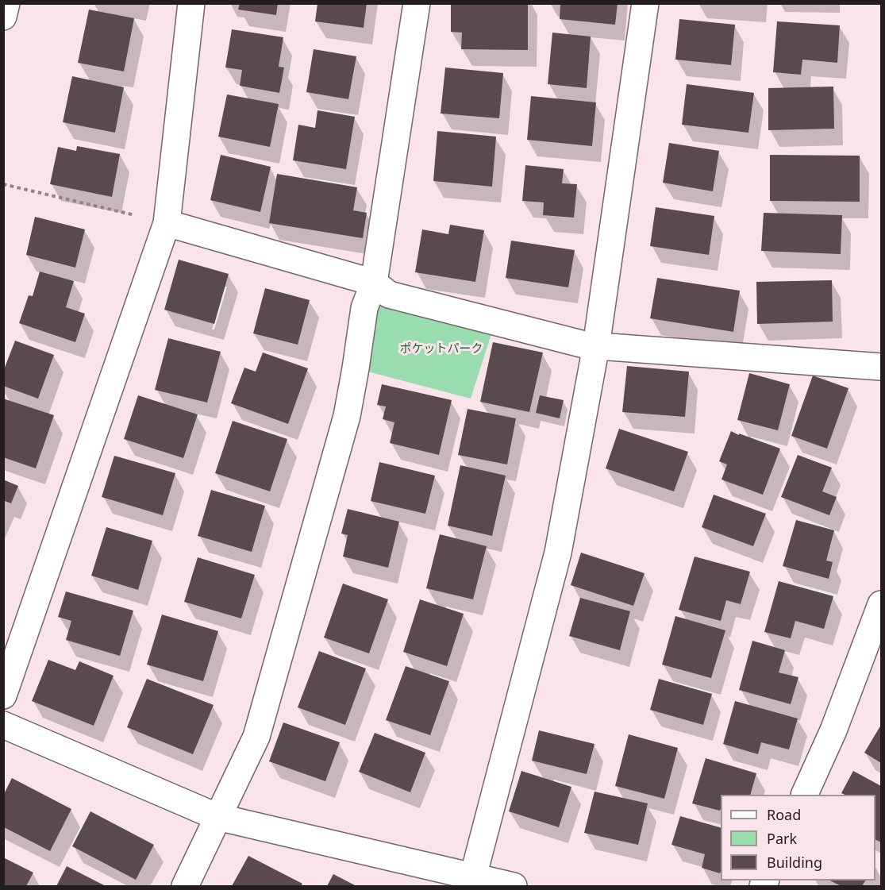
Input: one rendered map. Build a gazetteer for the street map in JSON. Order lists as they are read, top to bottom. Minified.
{"parks":["ポケットパーク"],"legend":["Road","Park","Building"]}
